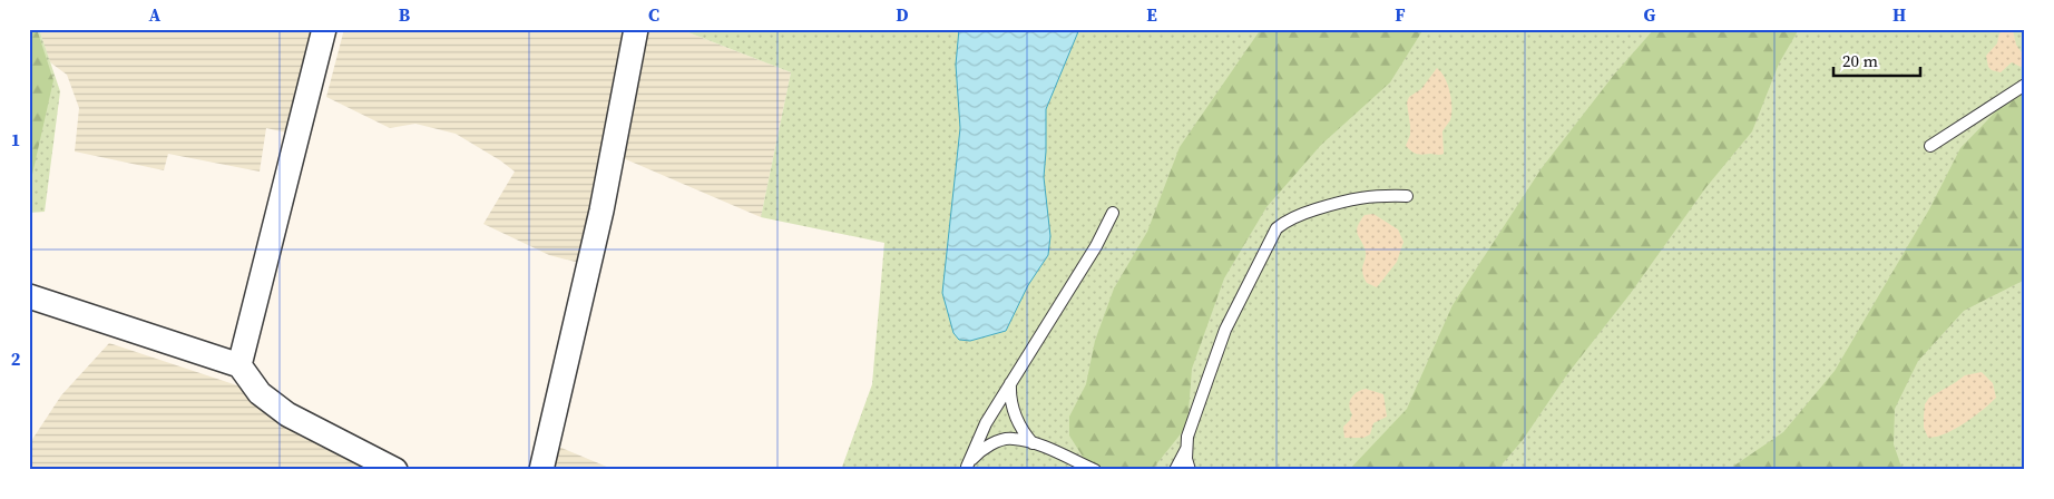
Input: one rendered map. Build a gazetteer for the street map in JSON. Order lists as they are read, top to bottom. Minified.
{"scale_bar":"20 m","grid":{"columns":["A","B","C","D","E","F","G","H"],"rows":["1","2"]}}
